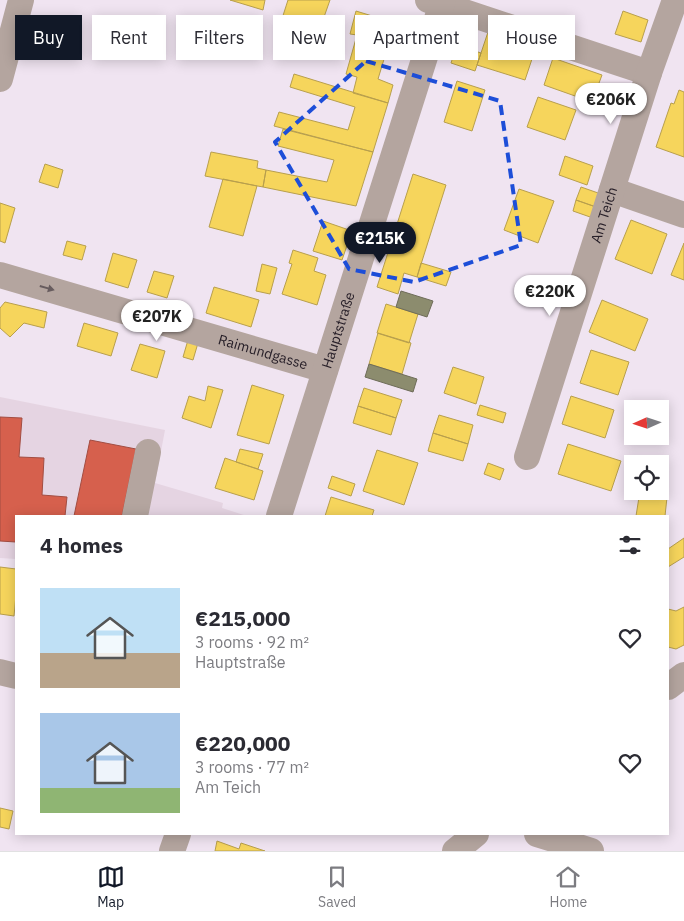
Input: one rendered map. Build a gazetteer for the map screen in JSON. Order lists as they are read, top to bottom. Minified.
{"streets":{"street":["Am Teich","Hauptstraße","Raimundgasse"]},"crossings":[["Hauptstraße","Raimundgasse"]],"one_way":["Raimundgasse"],"north":"left","page":{"chip":["Buy","Rent","Filters","New","Apartment","House"],"price":["€206K","€215K","€220K","€207K"],"heading":"4 homes","list":[{"name":"€215,000","note":"3 rooms · 92 m² · Hauptstraße"},{"name":"€220,000","note":"3 rooms · 77 m² · Am Teich"}],"tabs":["Map","Saved","Home"]}}
